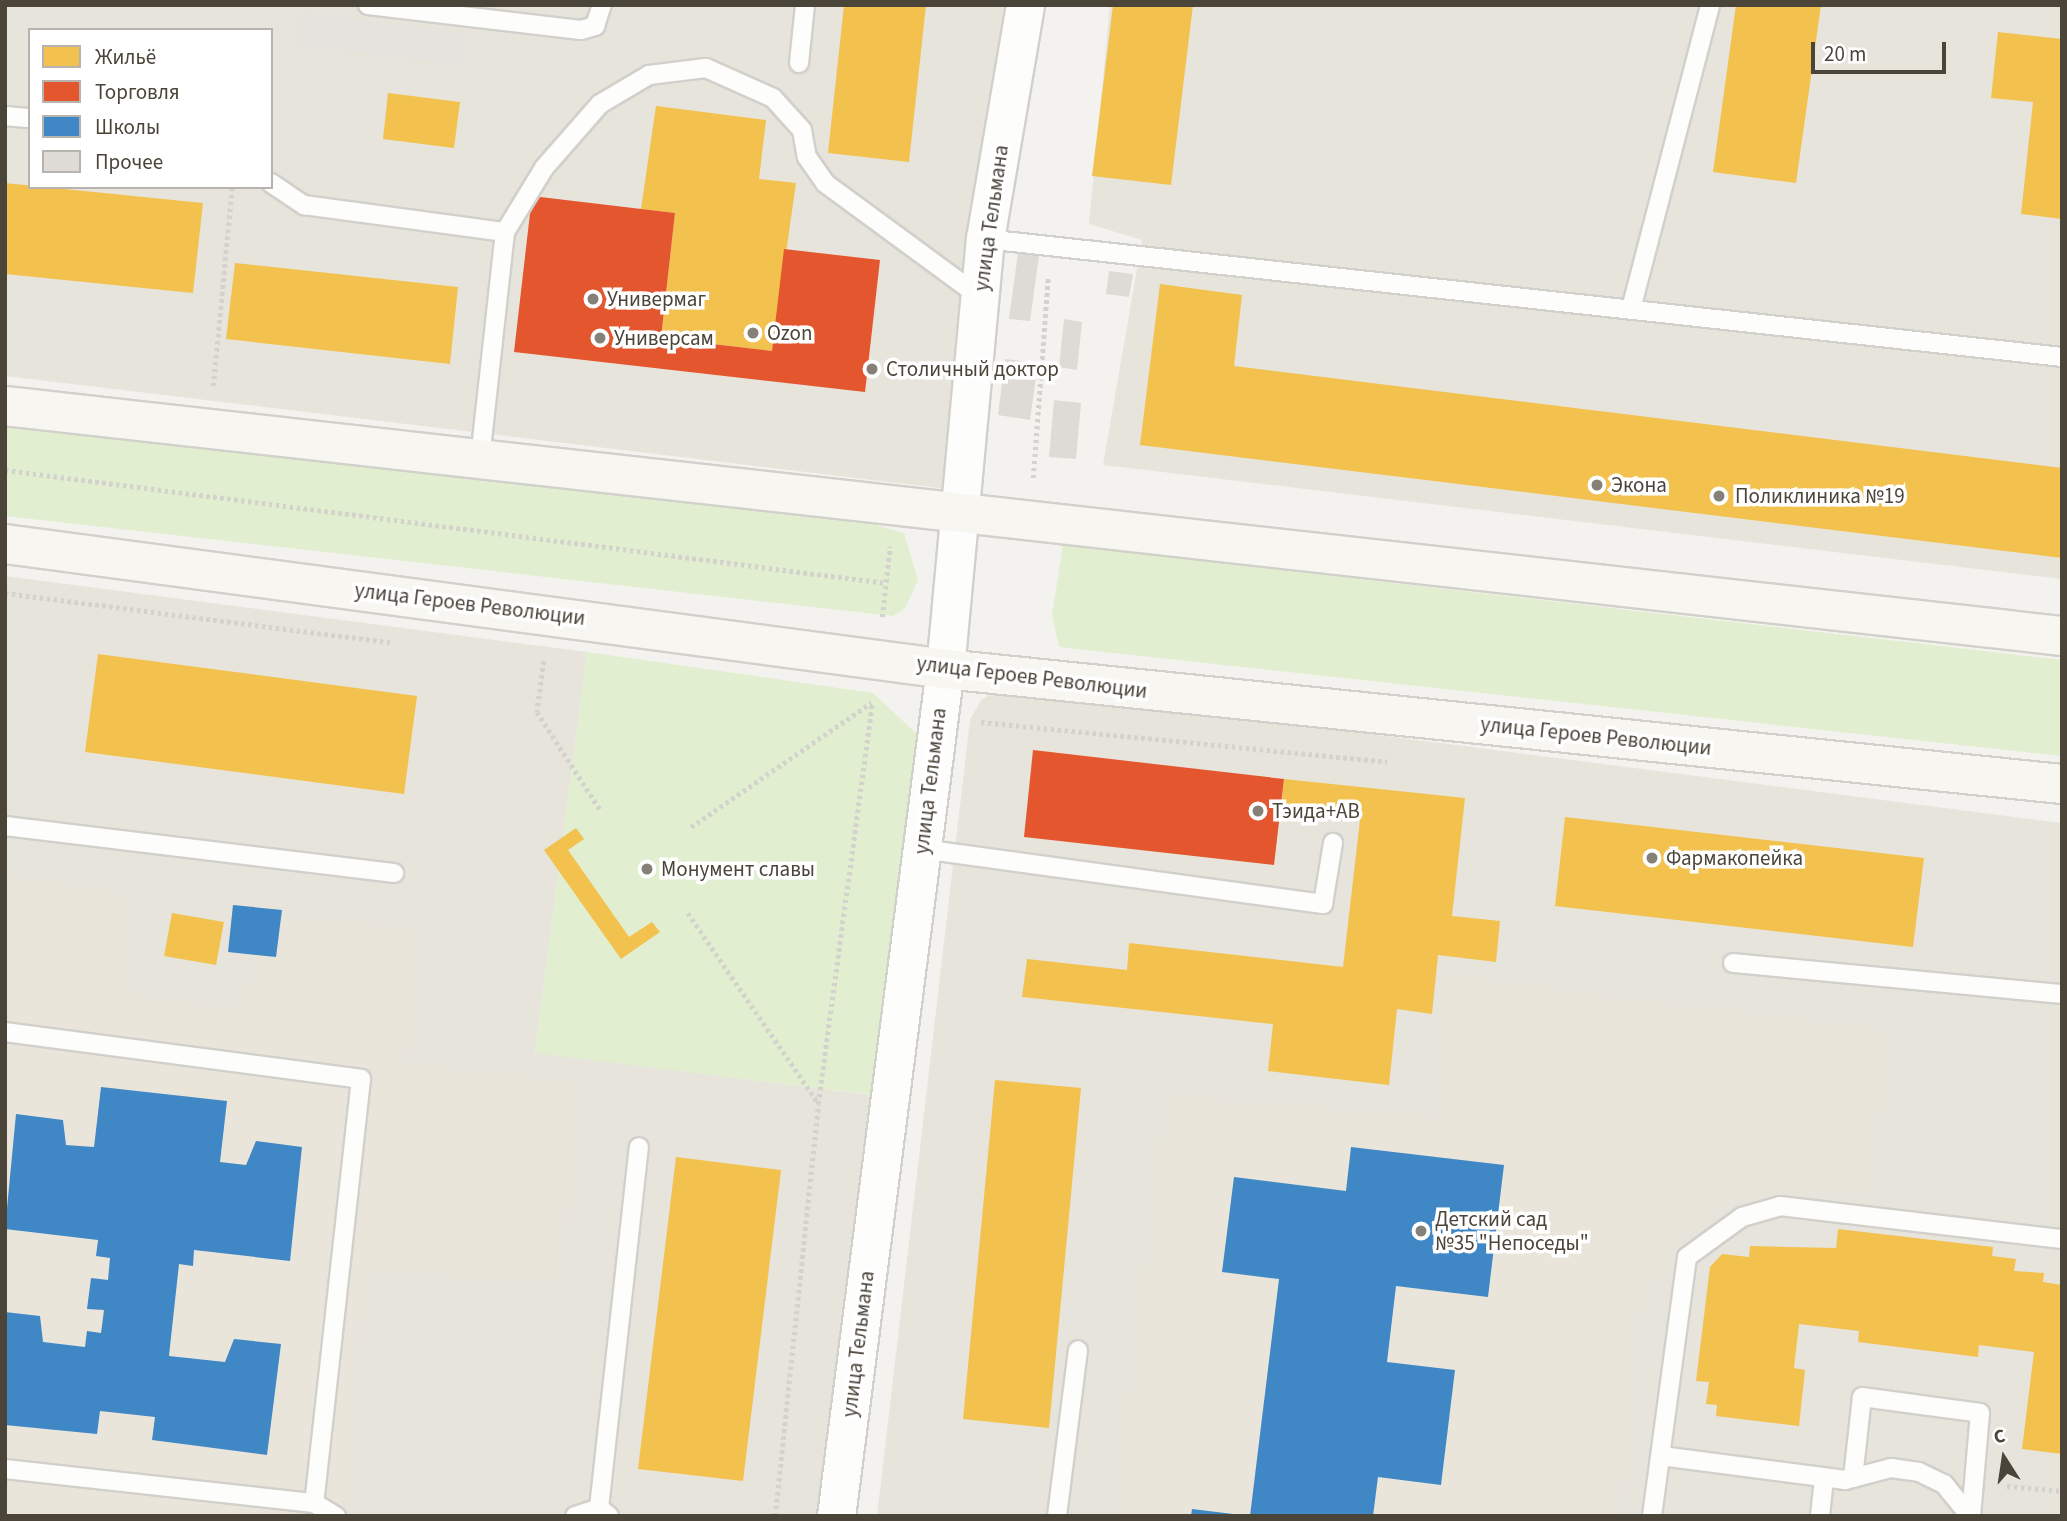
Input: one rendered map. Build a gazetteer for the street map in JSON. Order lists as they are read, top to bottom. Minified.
{"streets":{"street":["улица Тельмана","улица Героев Революции"]},"crossings":[["улица Тельмана","улица Героев Революции"]],"places":["Универмаг","Ozon","Универсам","Столичный доктор","Экона","Поликлиника №19","Тэида+АВ","Фармакопейка","Монумент славы","Детский сад №35 \"Непоседы\""],"legend":["Жильё","Торговля","Школы","Прочее"],"scale_bar":"20 m","north":"top"}
